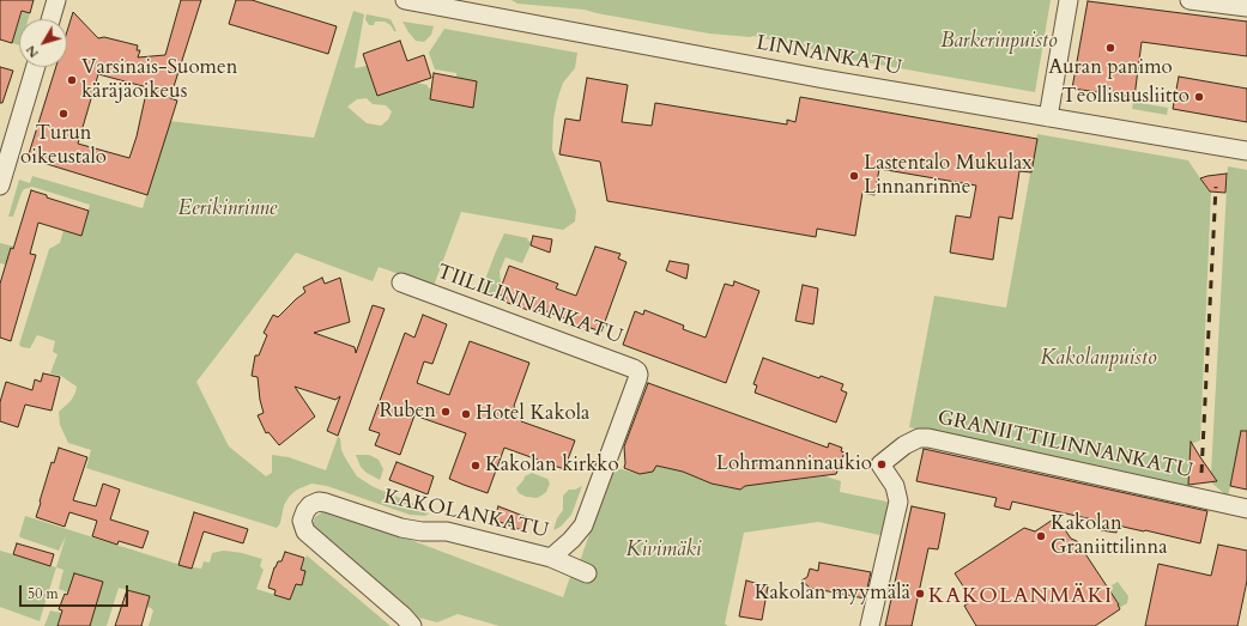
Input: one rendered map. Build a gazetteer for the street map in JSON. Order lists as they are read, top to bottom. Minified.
{"streets":{"street":["LINNANKATU","TIILILINNANKATU","GRANIITTILINNANKATU","KAKOLANKATU"]},"crossings":[["TIILILINNANKATU","KAKOLANKATU"]],"districts":["KAKOLANMÄKI"],"parks":["Barkerinpuisto","Eerikinrinne","Kakolanpuisto","Kivimäki"],"places":["Auran panimo","Varsinais-Suomen käräjäoikeus","Teollisuusliitto","Turun oikeustalo","Lastentalo Mukulax Linnanrinne","Ruben","Hotel Kakola","Lohrmanninaukio","Kakolan kirkko","Kakolan Graniittilinna","Kakolan myymälä"],"scale_bar":"50 m","north":"bottom left"}
